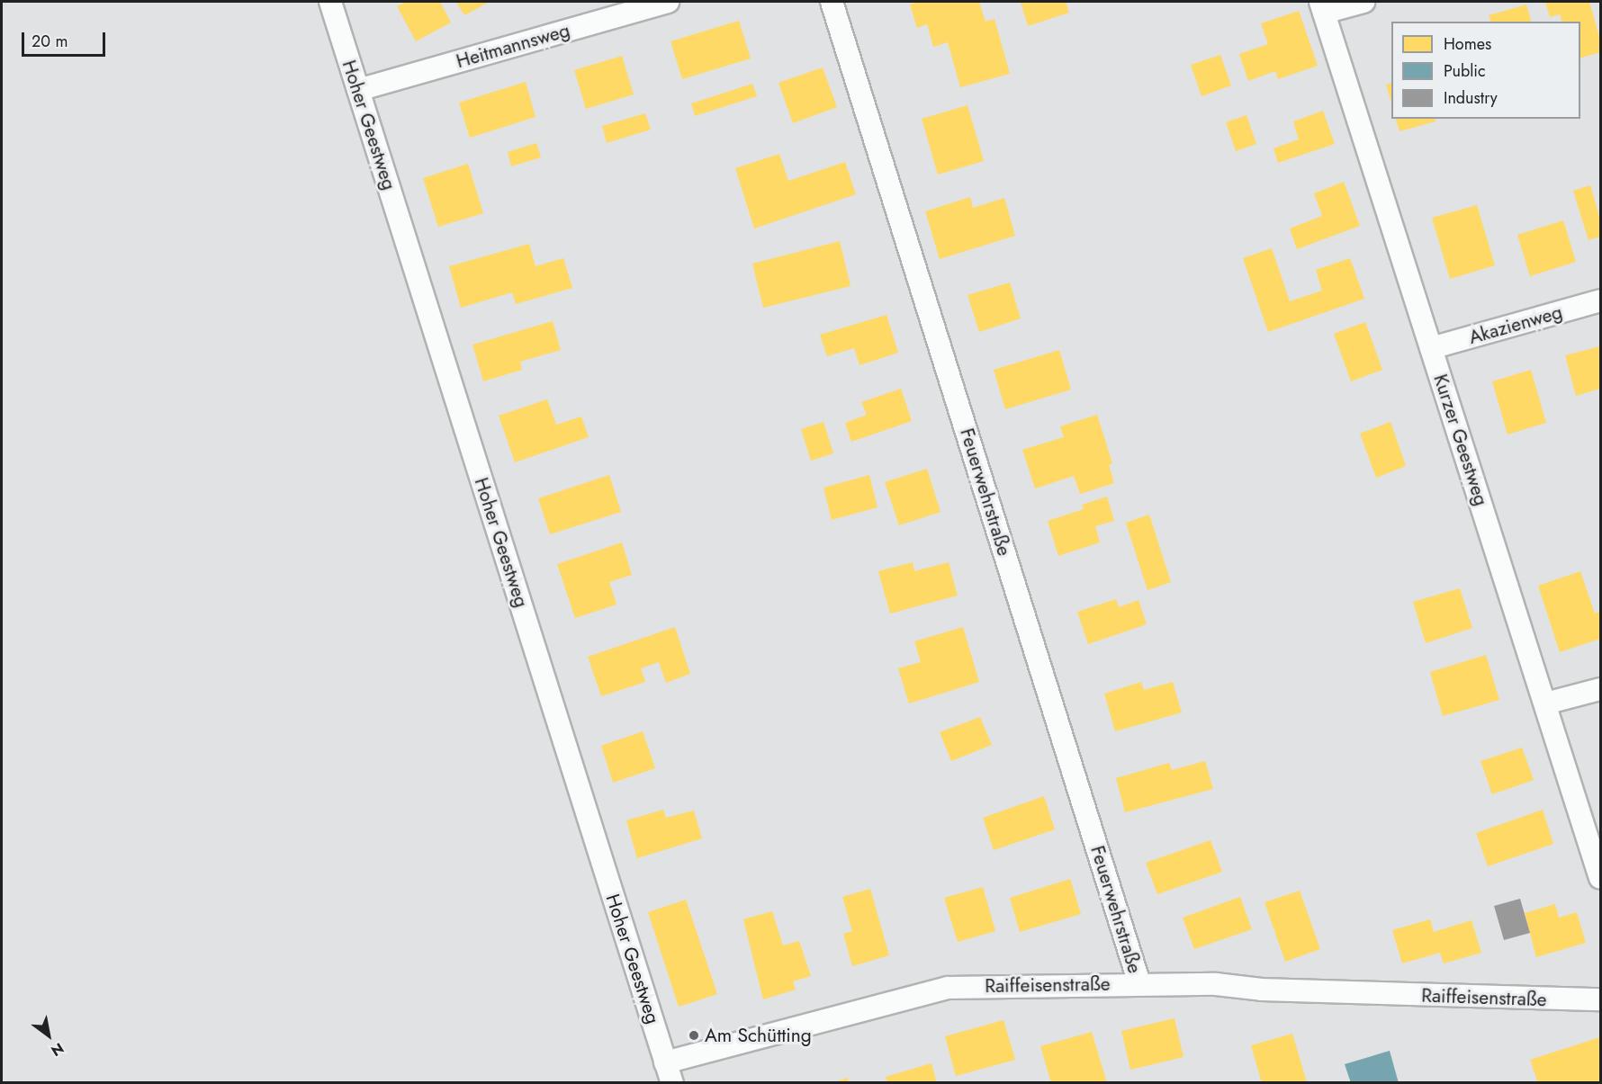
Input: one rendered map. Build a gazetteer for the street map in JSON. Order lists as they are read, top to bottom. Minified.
{"streets":{"street":["Heitmannsweg","Hoher Geestweg","Akazienweg","Kurzer Geestweg","Feuerwehrstraße","Raiffeisenstraße"]},"crossings":[["Heitmannsweg","Hoher Geestweg"],["Hoher Geestweg","Raiffeisenstraße"],["Akazienweg","Kurzer Geestweg"],["Feuerwehrstraße","Raiffeisenstraße"]],"places":["Am Schütting"],"legend":["Homes","Public","Industry"],"scale_bar":"20 m","north":"bottom right"}
